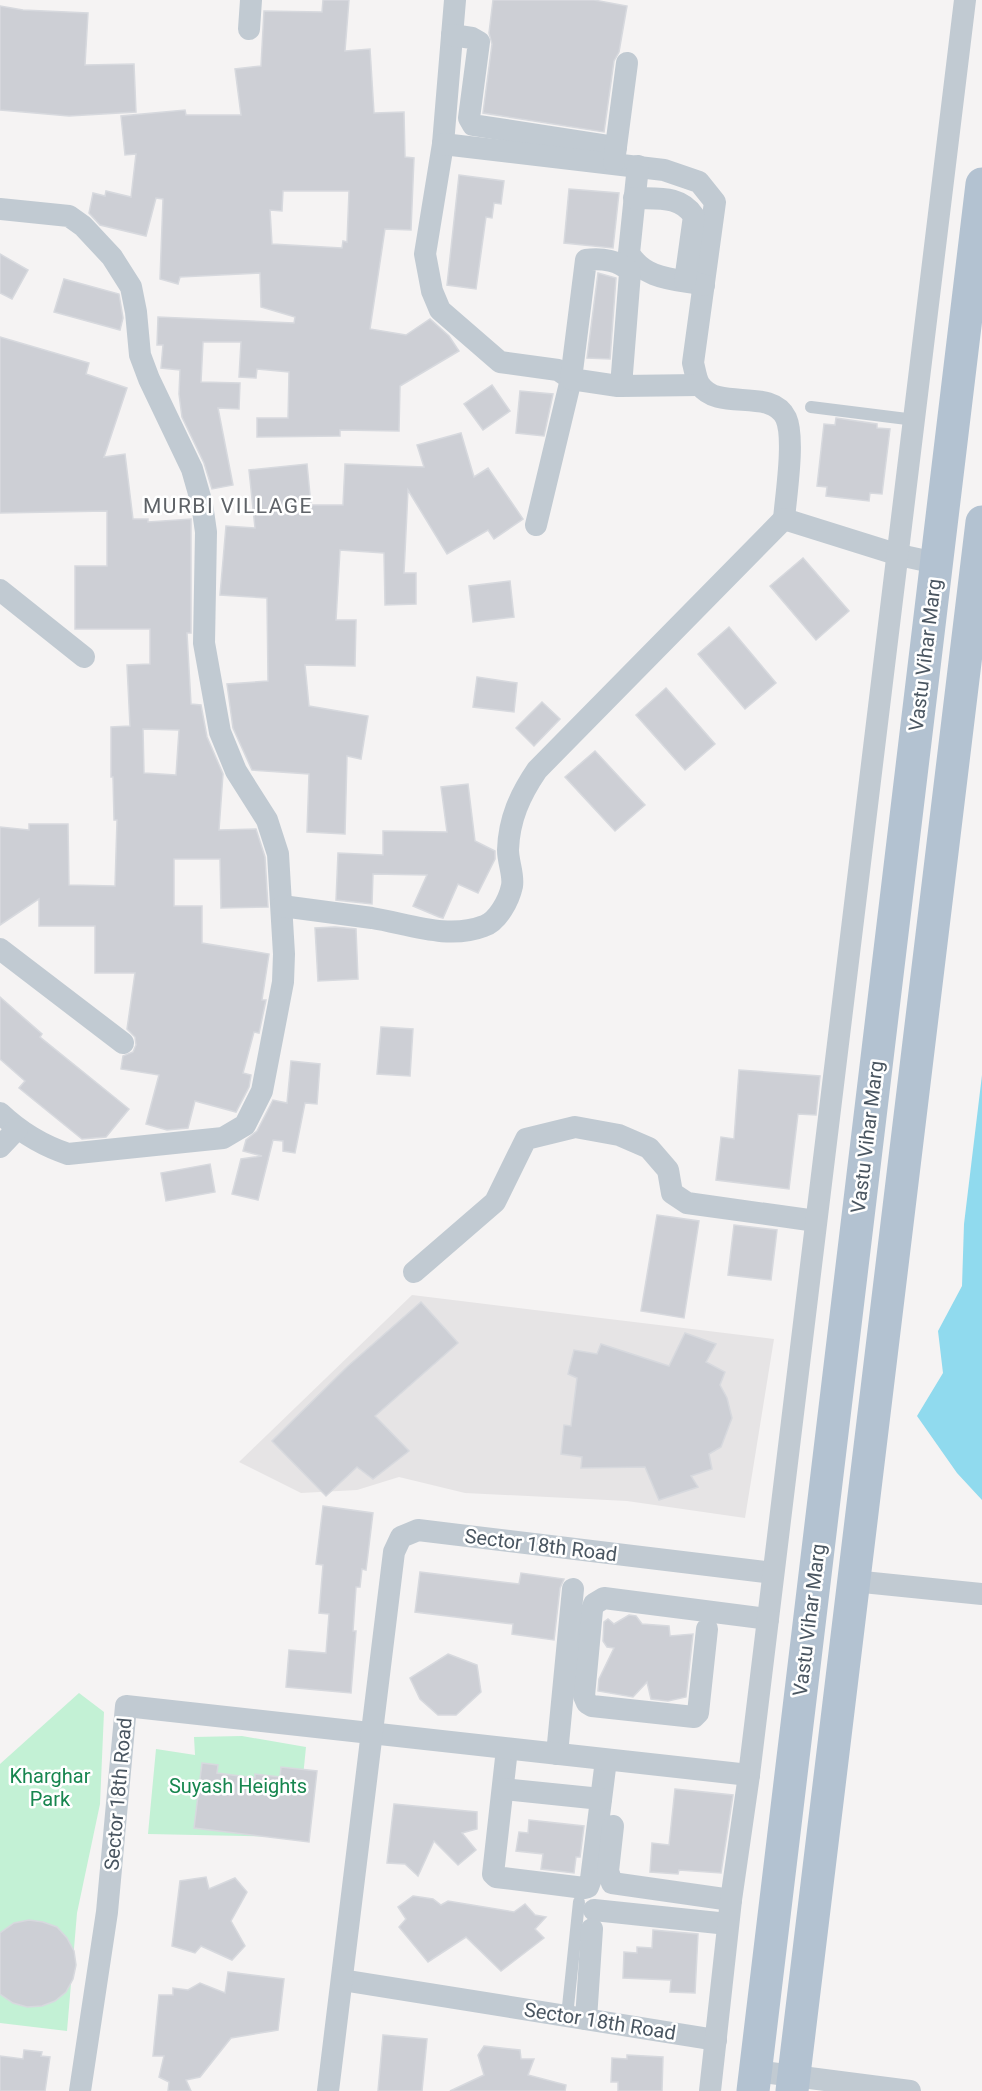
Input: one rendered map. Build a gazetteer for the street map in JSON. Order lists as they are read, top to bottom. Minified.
{"streets":{"main road":["Vastu Vihar Marg"],"street":["Sector 18th Road"]},"districts":["MURBI VILLAGE"],"parks":["Kharghar Park","Suyash Heights"]}
